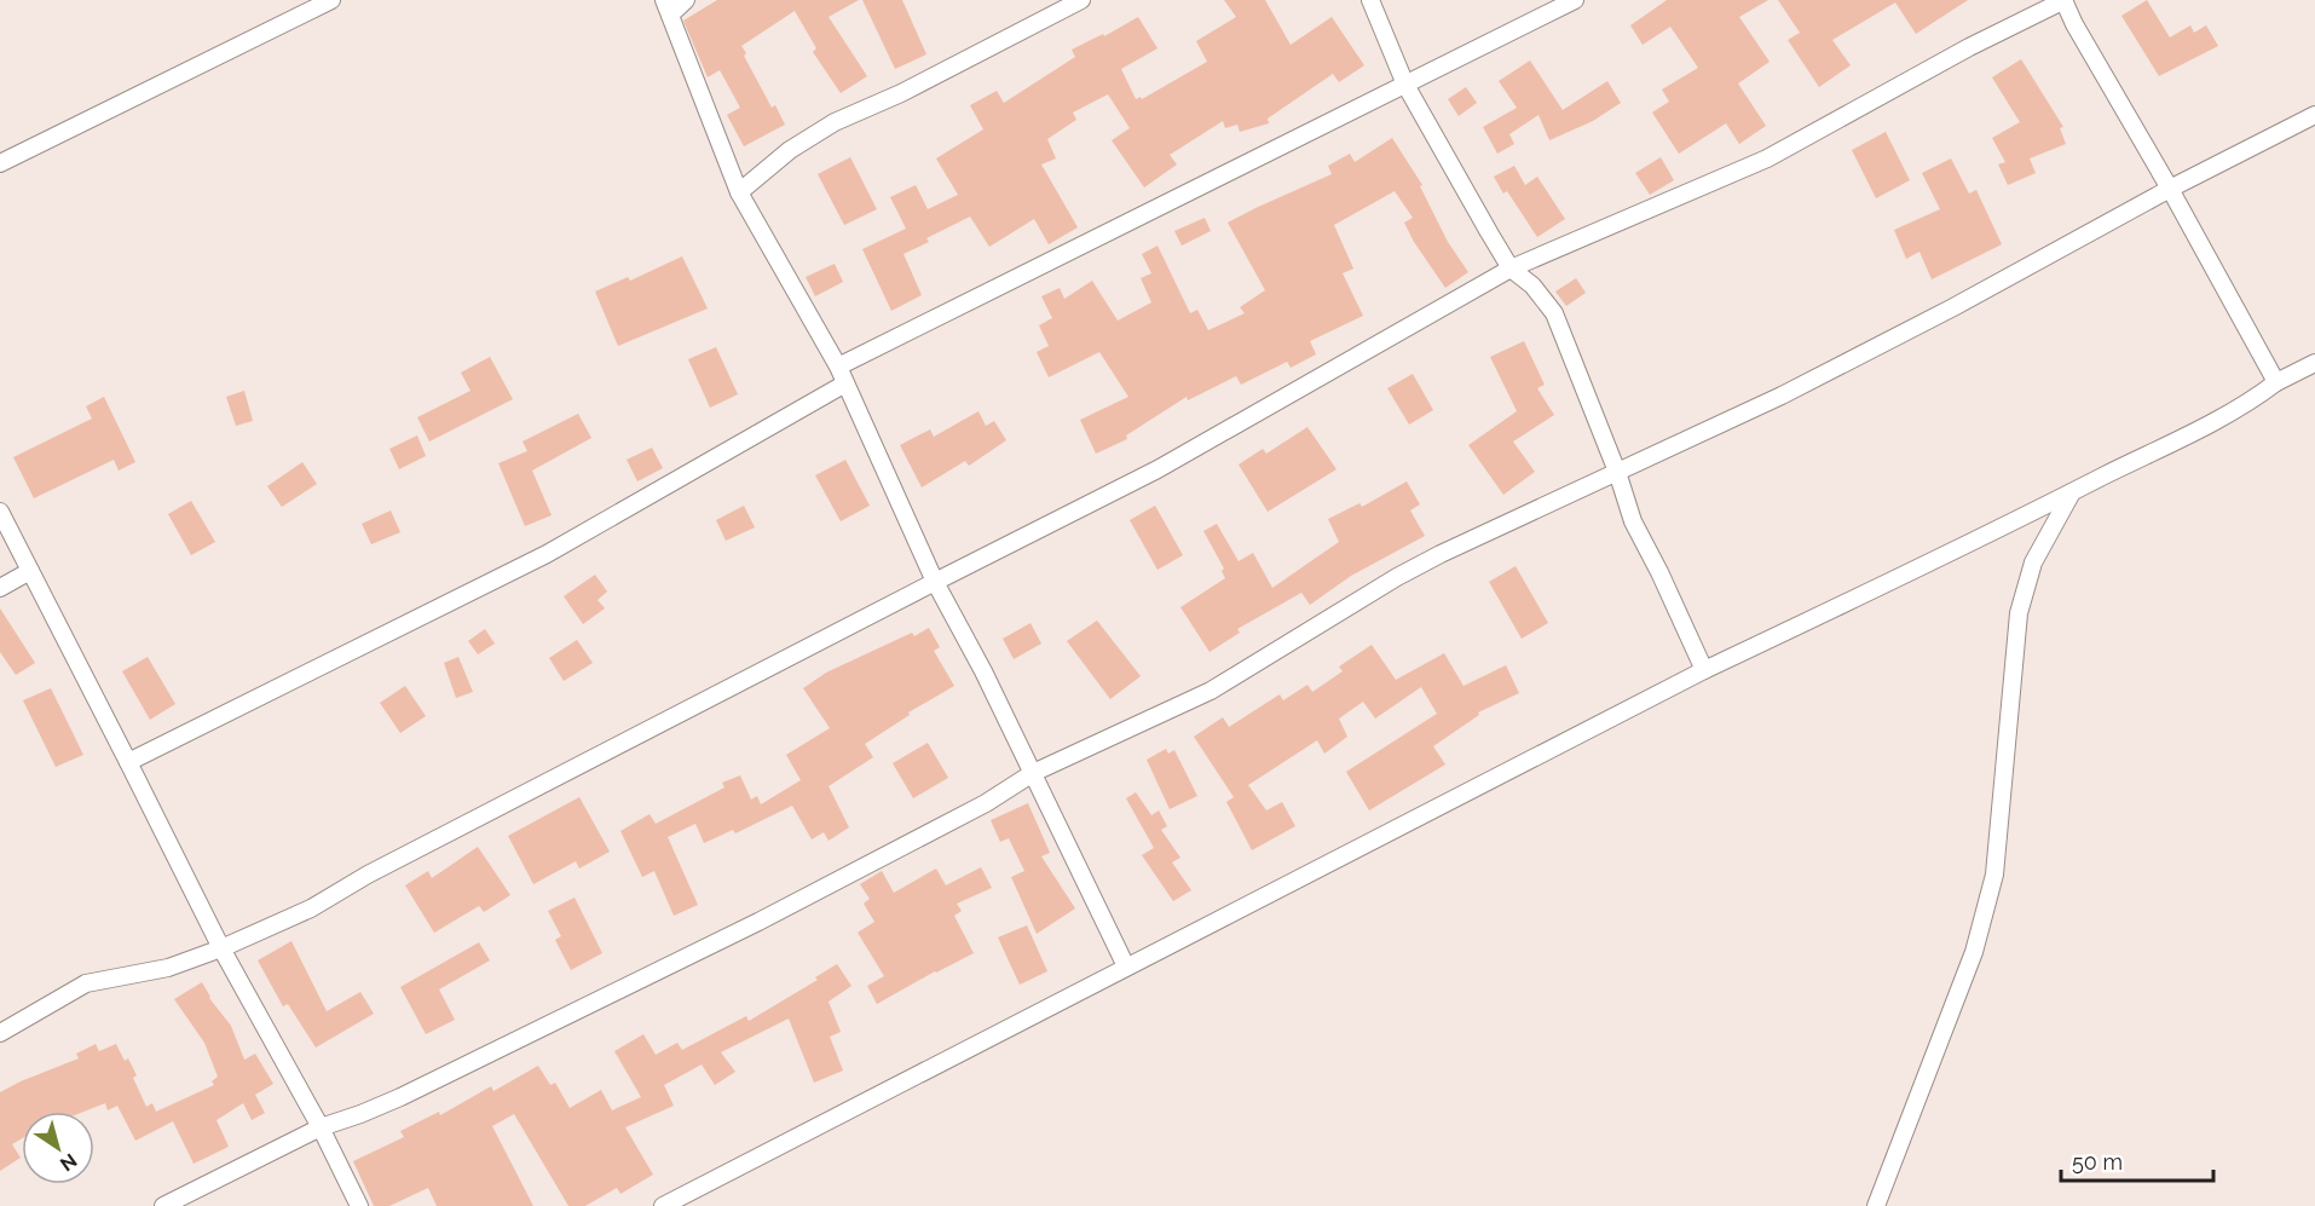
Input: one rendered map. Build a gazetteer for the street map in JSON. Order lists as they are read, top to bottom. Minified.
{"scale_bar":"50 m","north":"bottom right"}
